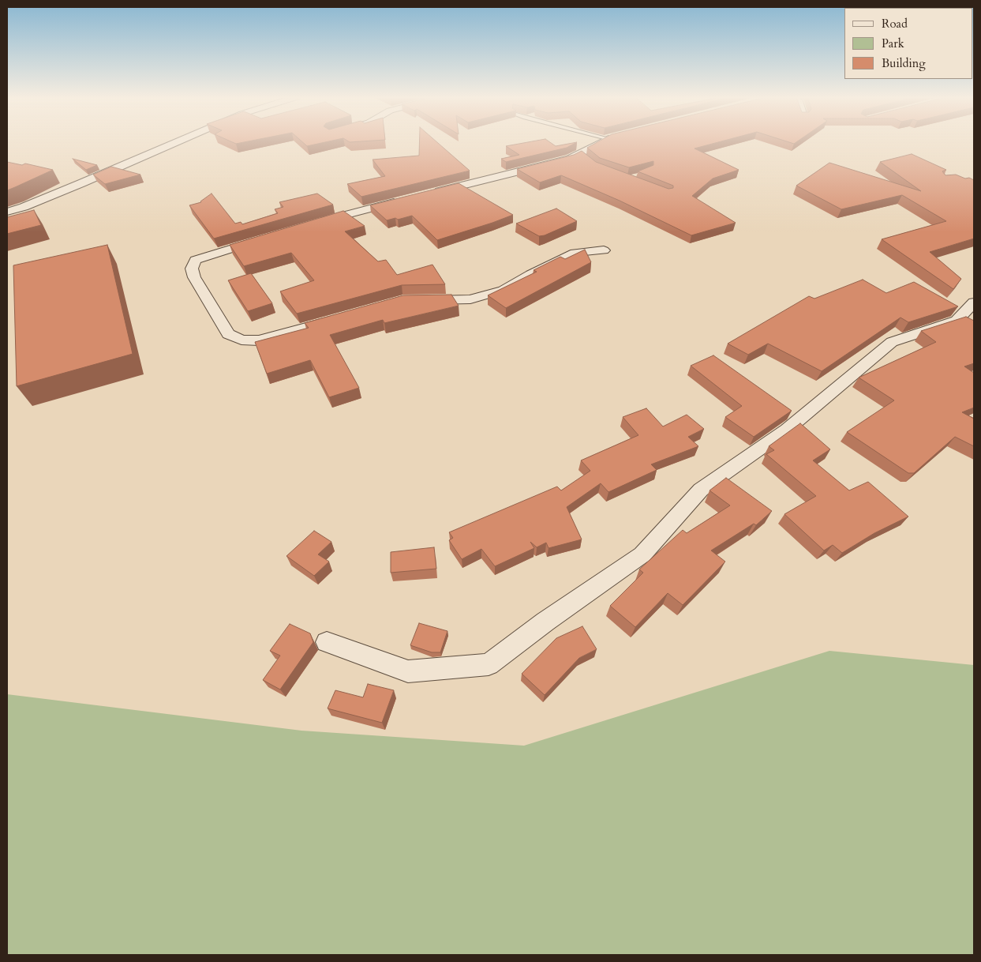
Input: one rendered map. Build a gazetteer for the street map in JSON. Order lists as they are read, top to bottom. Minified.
{"legend":["Road","Park","Building"]}
